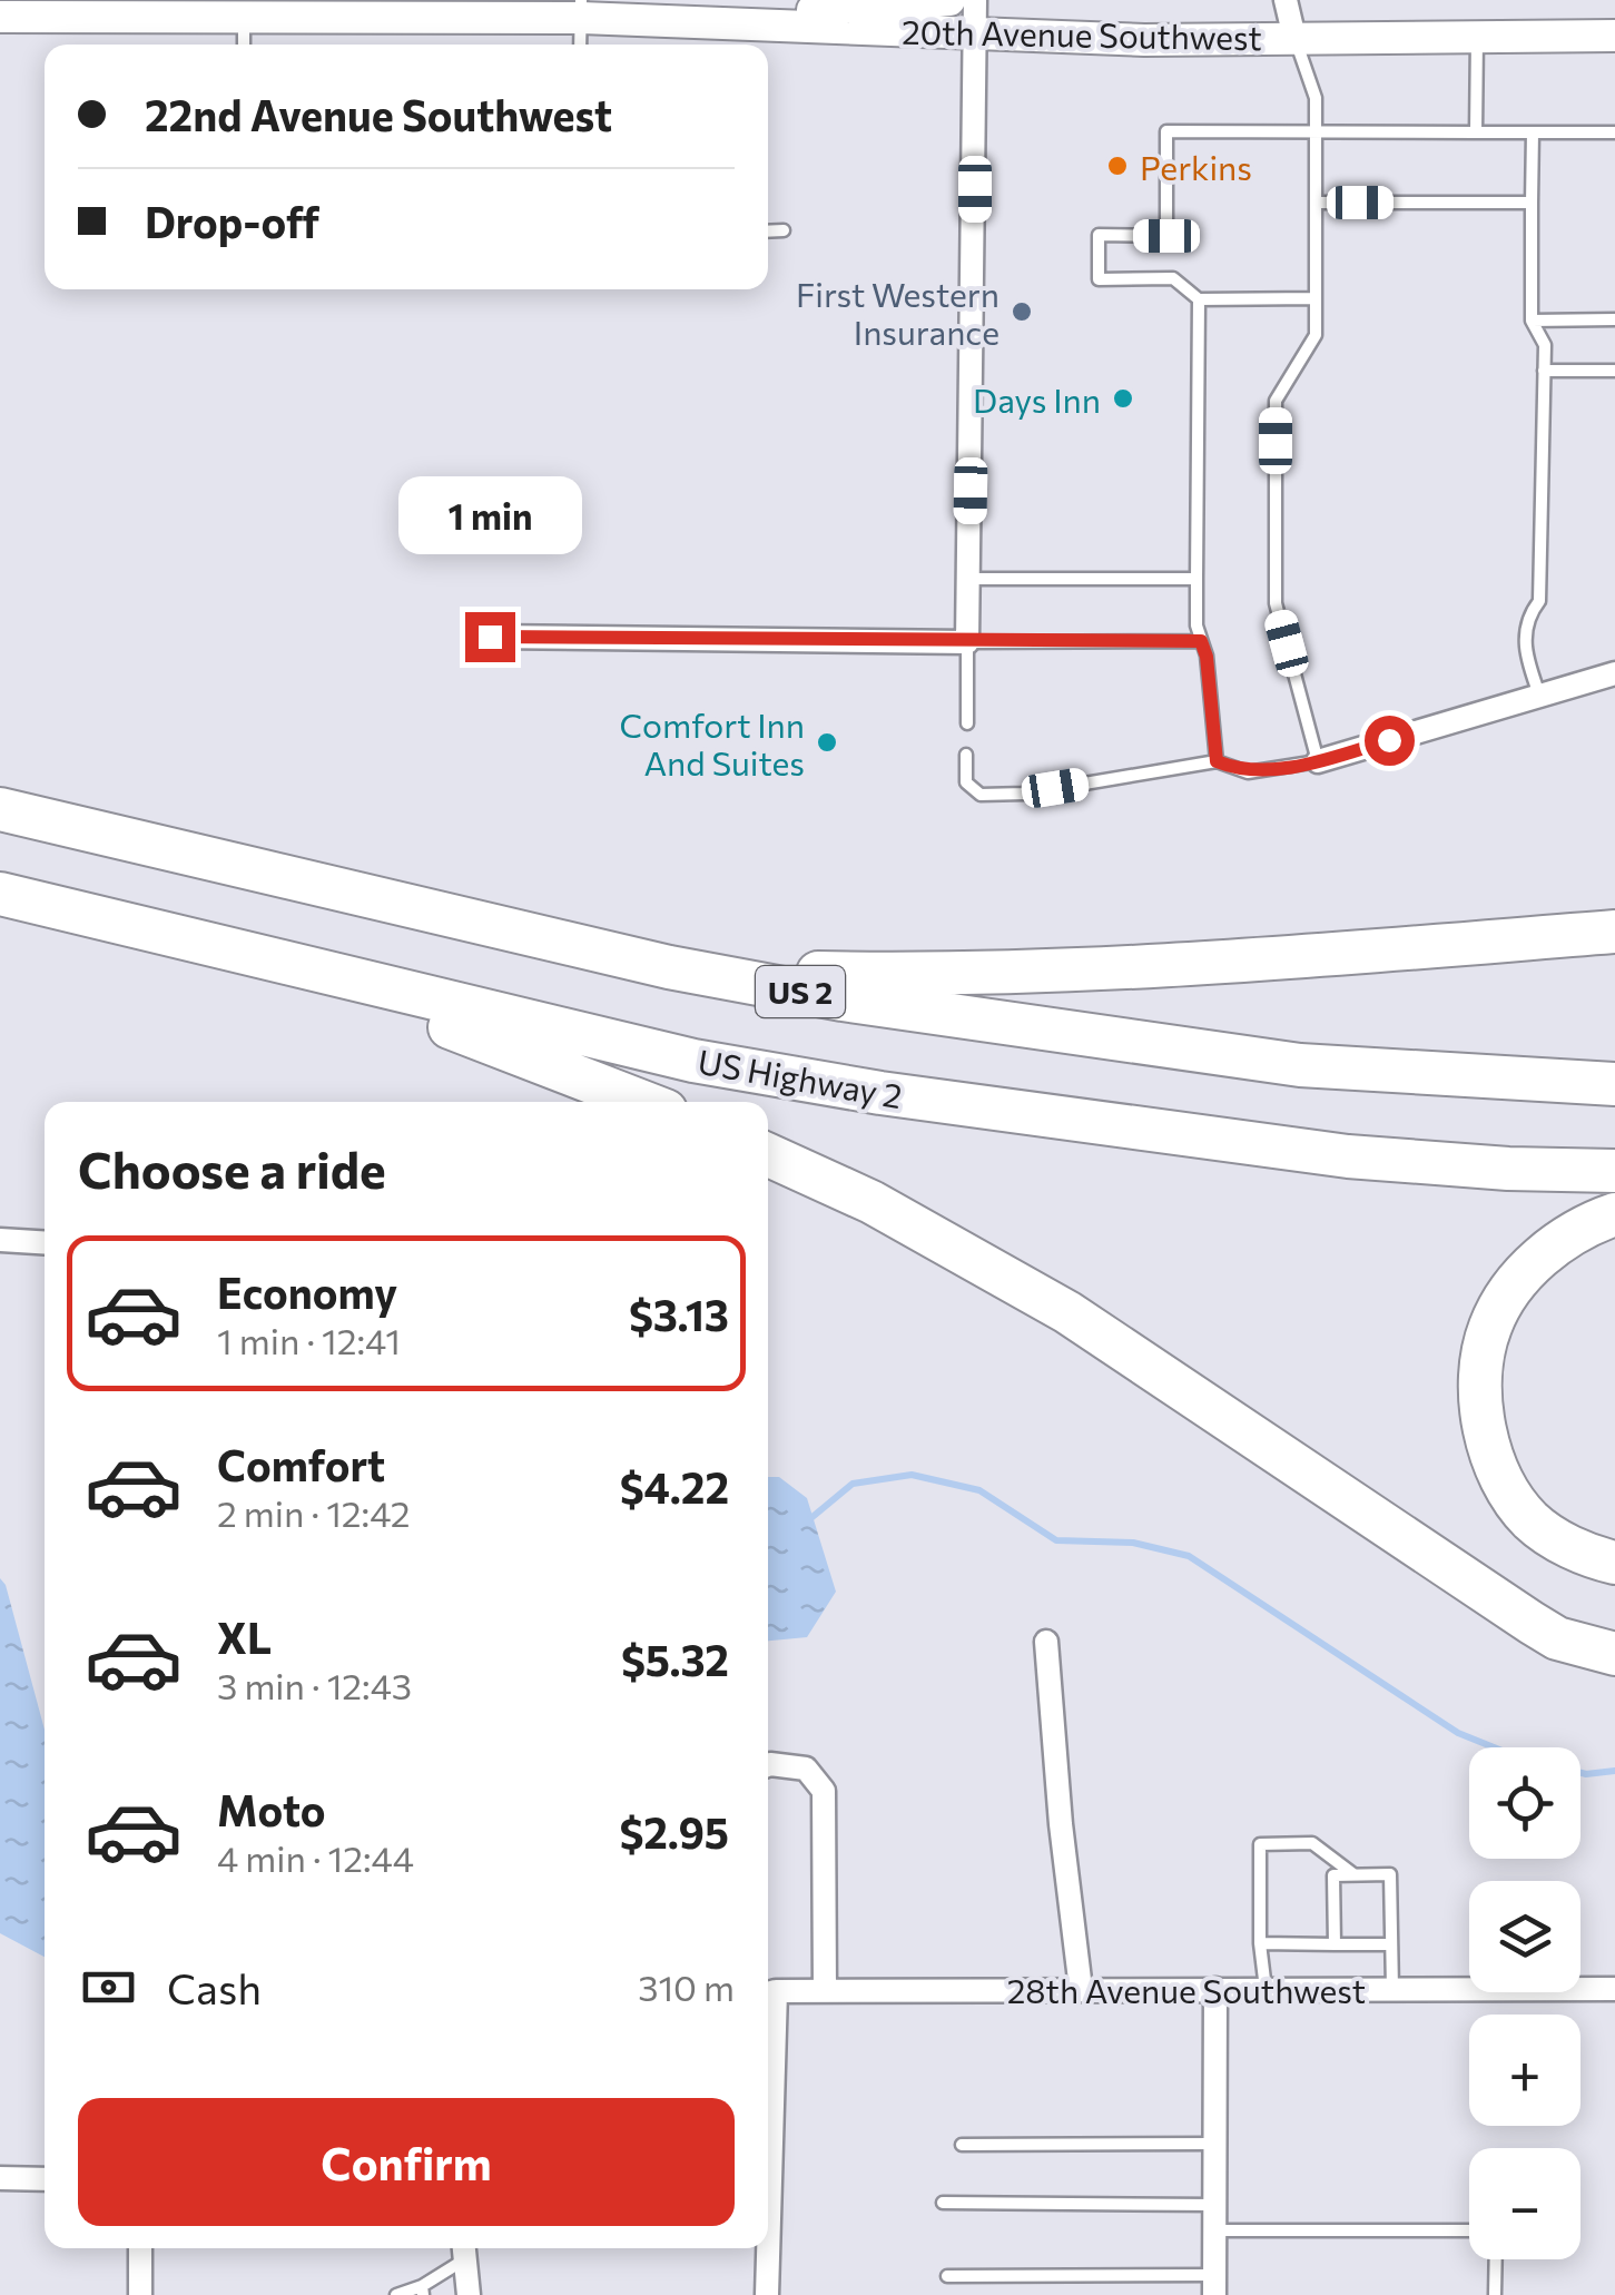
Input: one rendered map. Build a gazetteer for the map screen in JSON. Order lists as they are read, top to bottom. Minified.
{"streets":{"highway":["US 2","US Highway 2"],"street":["20th Avenue Southwest","28th Avenue Southwest"]},"places":["Perkins","First Western Insurance","Days Inn","Comfort Inn And Suites"],"page":{"banner":["22nd Avenue Southwest","Drop-off"],"bubble":"1 min","heading":"Choose a ride","list":[{"name":"Economy","note":"1 min · 12:41","value":"$3.13"},{"name":"Comfort","note":"2 min · 12:42","value":"$4.22"},{"name":"XL","note":"3 min · 12:43","value":"$5.32"},{"name":"Moto","note":"4 min · 12:44","value":"$2.95"}],"map_buttons":["+","−"],"pay":["Cash","310 m"],"buttons":"Confirm"}}
